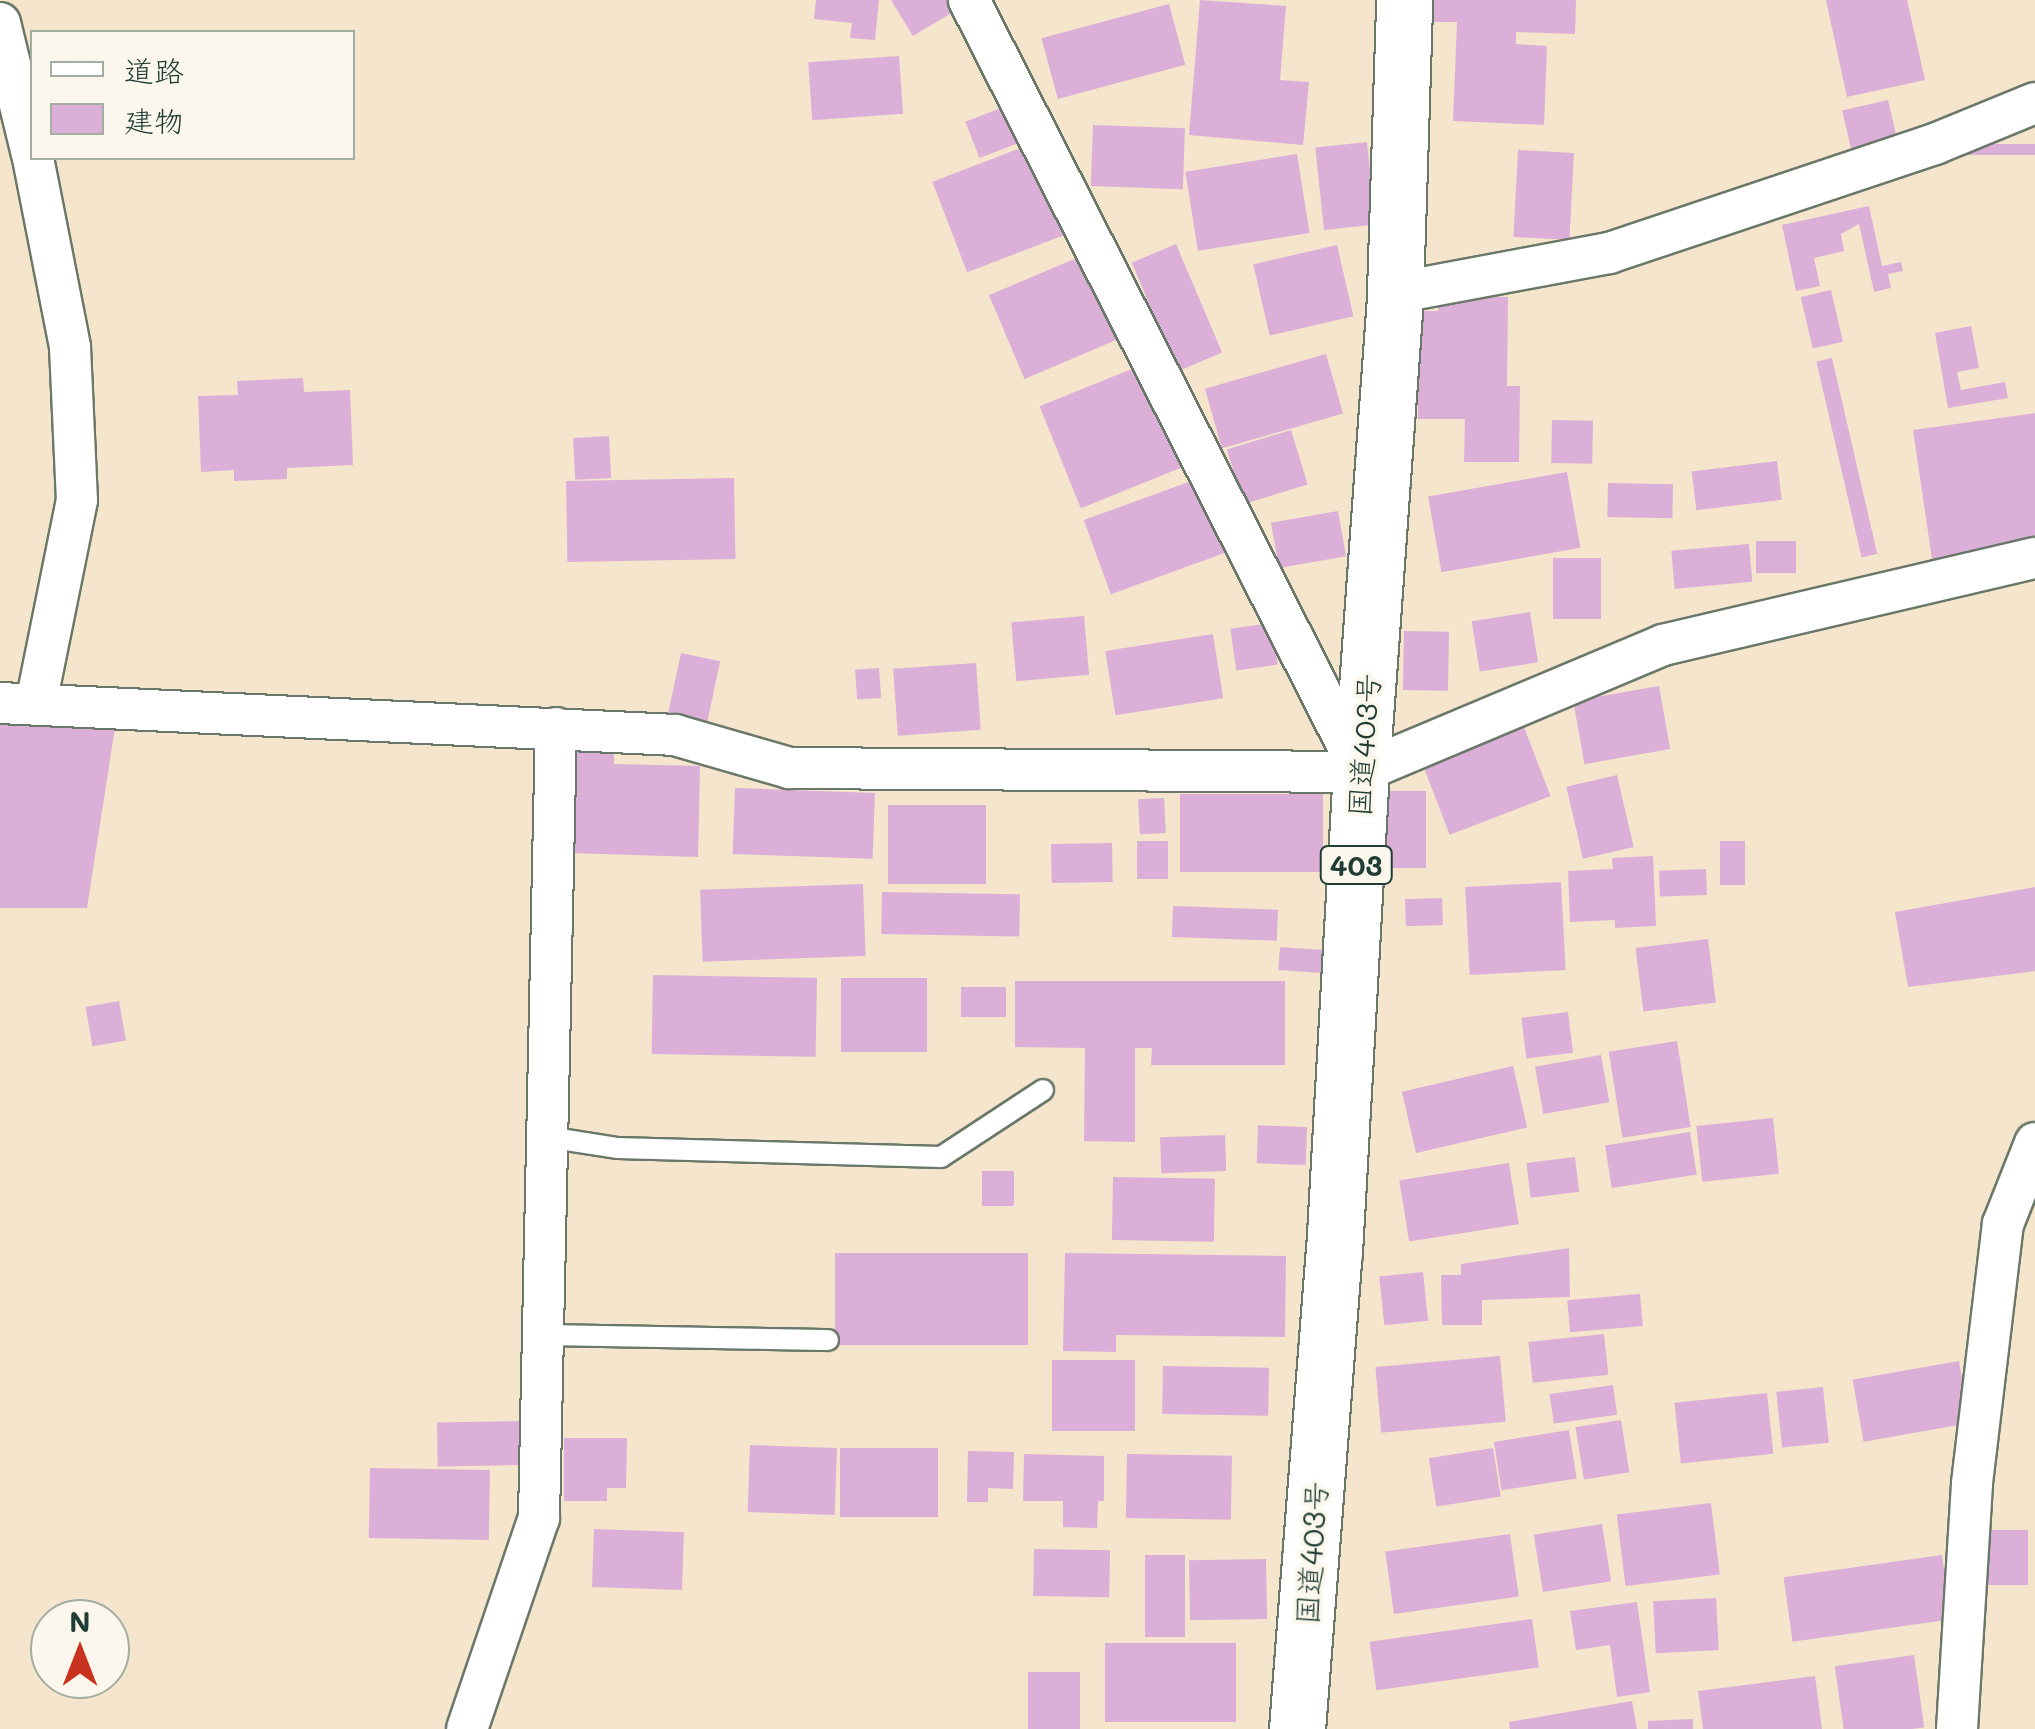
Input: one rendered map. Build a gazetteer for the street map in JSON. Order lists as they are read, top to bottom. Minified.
{"streets":{"highway":["国道403号","403"]},"legend":["道路","建物"],"north":"top"}
